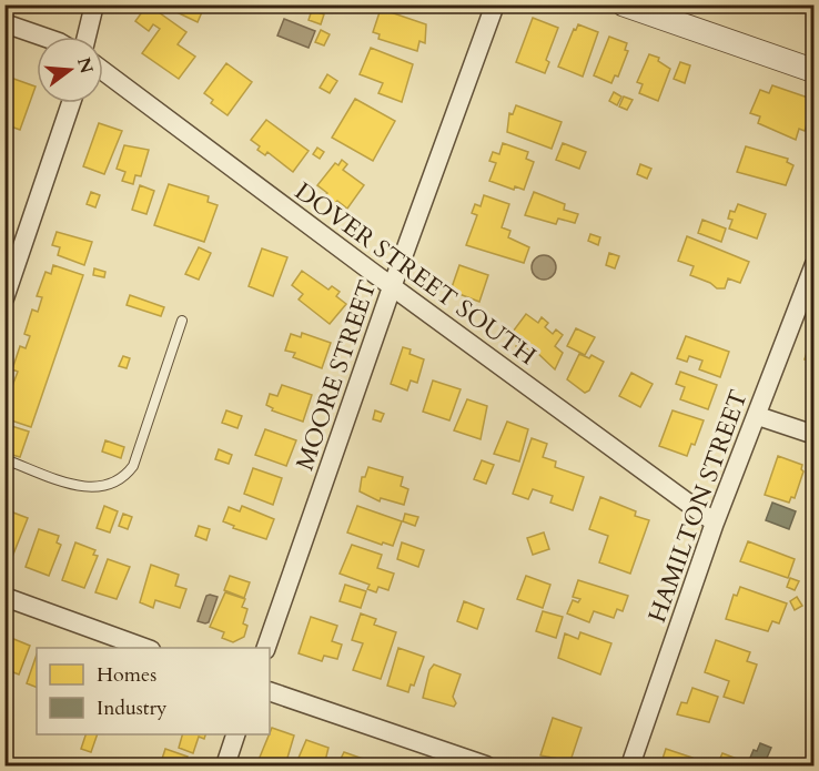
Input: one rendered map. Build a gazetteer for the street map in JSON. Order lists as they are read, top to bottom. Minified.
{"streets":{"street":["DOVER STREET SOUTH","MOORE STREET","HAMILTON STREET"]},"crossings":[["DOVER STREET SOUTH","MOORE STREET"],["DOVER STREET SOUTH","HAMILTON STREET"]],"legend":["Homes","Industry"],"north":"right"}
